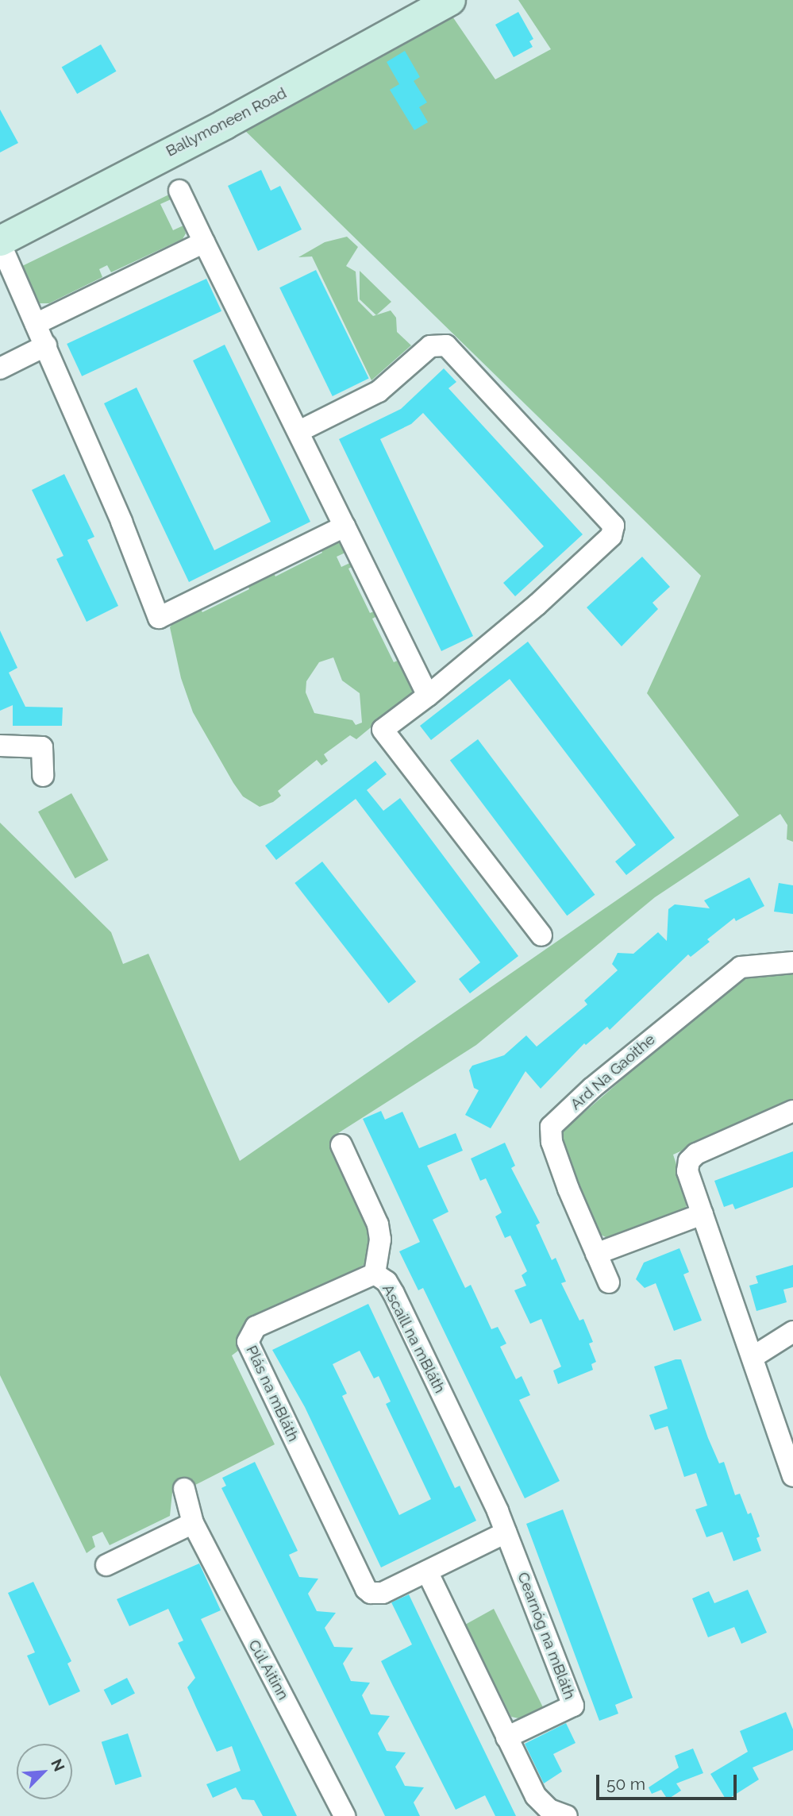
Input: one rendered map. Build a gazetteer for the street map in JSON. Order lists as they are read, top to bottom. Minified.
{"streets":{"street":["Ballymoneen Road","Ard Na Gaoithe","Ascaill na mBláth","Plás na mBláth","Cearnóg na mBláth","Cúl Aitinn"]},"crossings":[["Ascaill na mBláth","Plás na mBláth"],["Ascaill na mBláth","Cearnóg na mBláth"]],"scale_bar":"50 m","north":"top right"}
